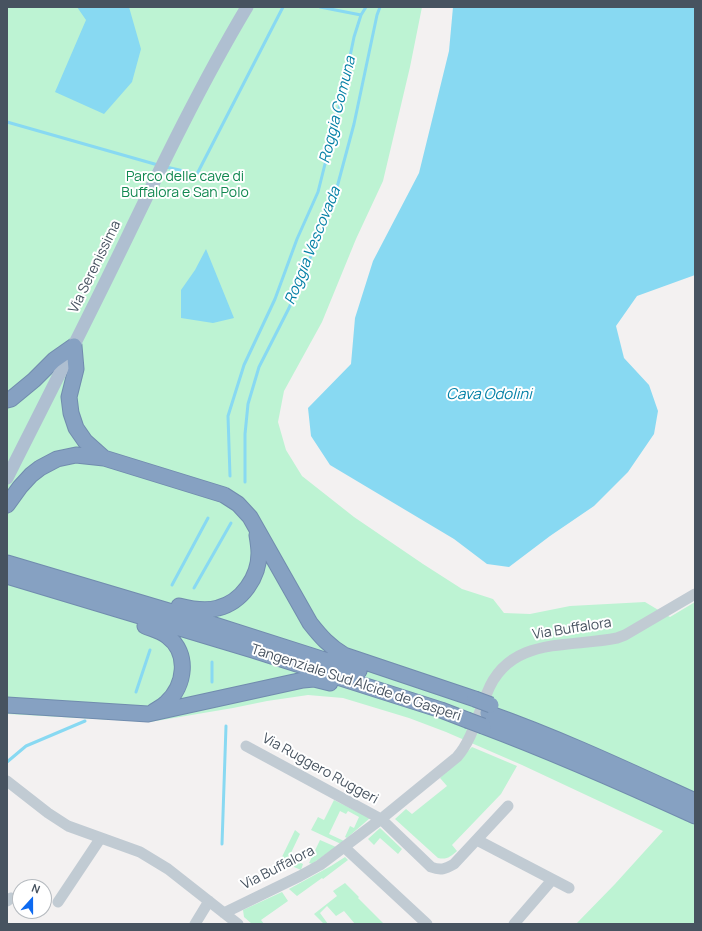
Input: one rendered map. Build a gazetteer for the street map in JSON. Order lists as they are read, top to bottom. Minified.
{"streets":{"highway":["Tangenziale Sud Alcide de Gasperi"],"main road":["Via Serenissima"],"street":["Via Buffalora","Via Ruggero Ruggeri"]},"crossings":[["Via Buffalora","Via Ruggero Ruggeri"]],"water":["Roggia Comuna","Roggia Vescovada","Cava Odolini"],"parks":["Parco delle cave di Buffalora e San Polo"],"north":"top"}
